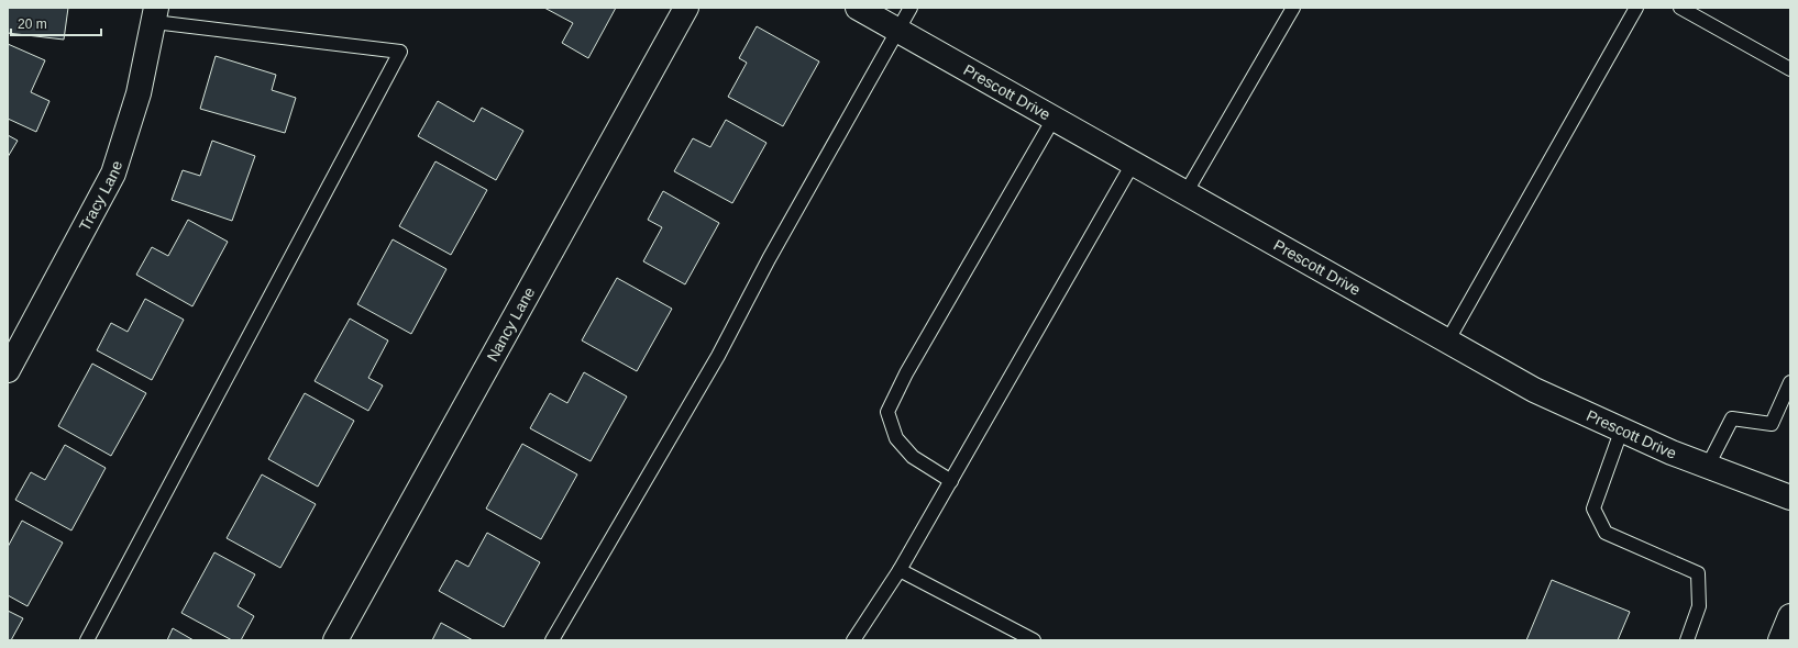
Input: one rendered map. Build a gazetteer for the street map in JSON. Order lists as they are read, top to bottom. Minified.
{"streets":{"street":["Prescott Drive","Tracy Lane","Nancy Lane"]},"scale_bar":"20 m"}
